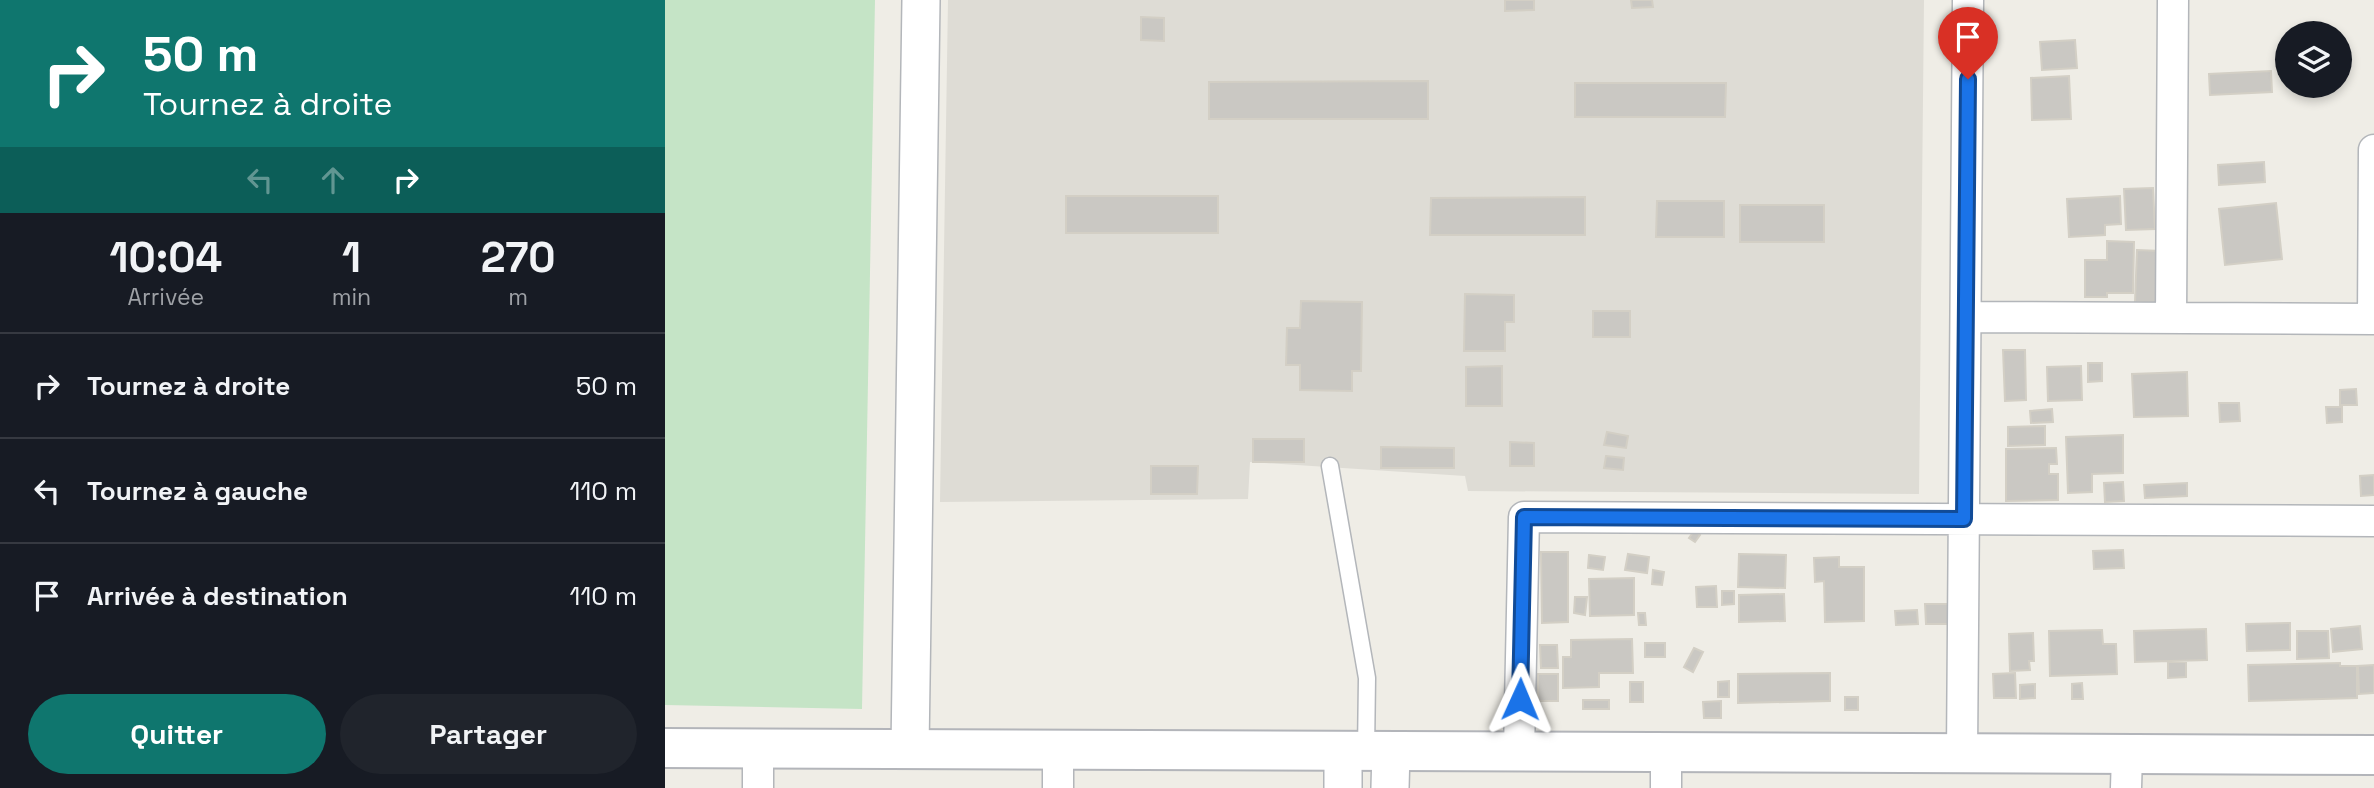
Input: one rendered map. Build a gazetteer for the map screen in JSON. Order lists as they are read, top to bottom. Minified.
{"page":{"turn":["50 m","Tournez à droite"],"eta":["10:04","Arrivée","1","min","270","m"],"list":[{"name":"Tournez à droite","value":"50 m"},{"name":"Tournez à gauche","value":"110 m"},{"name":"Arrivée à destination","value":"110 m"}],"buttons":["Quitter","Partager"]}}
